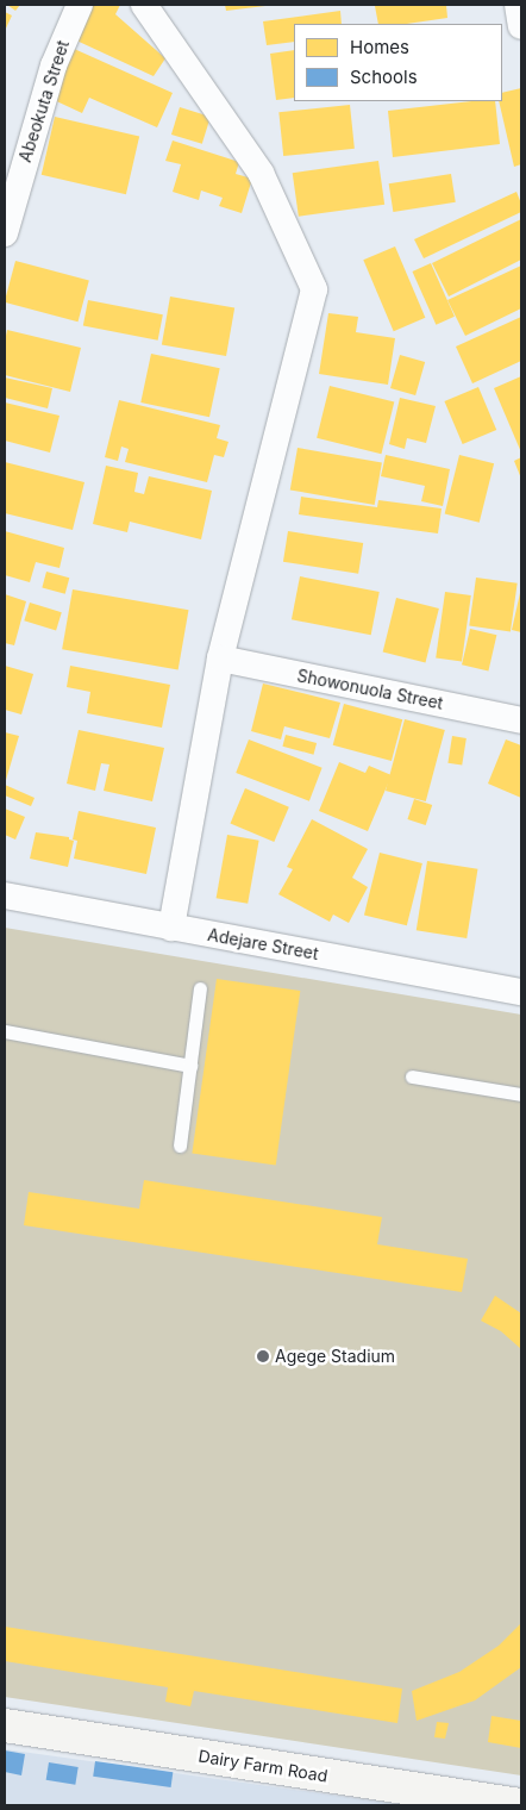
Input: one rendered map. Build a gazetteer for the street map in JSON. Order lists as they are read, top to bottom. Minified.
{"streets":{"main road":["Dairy Farm Road"],"street":["Abeokuta Street","Showonuola Street","Adejare Street"]},"places":["Agege Stadium"],"legend":["Homes","Schools"]}
